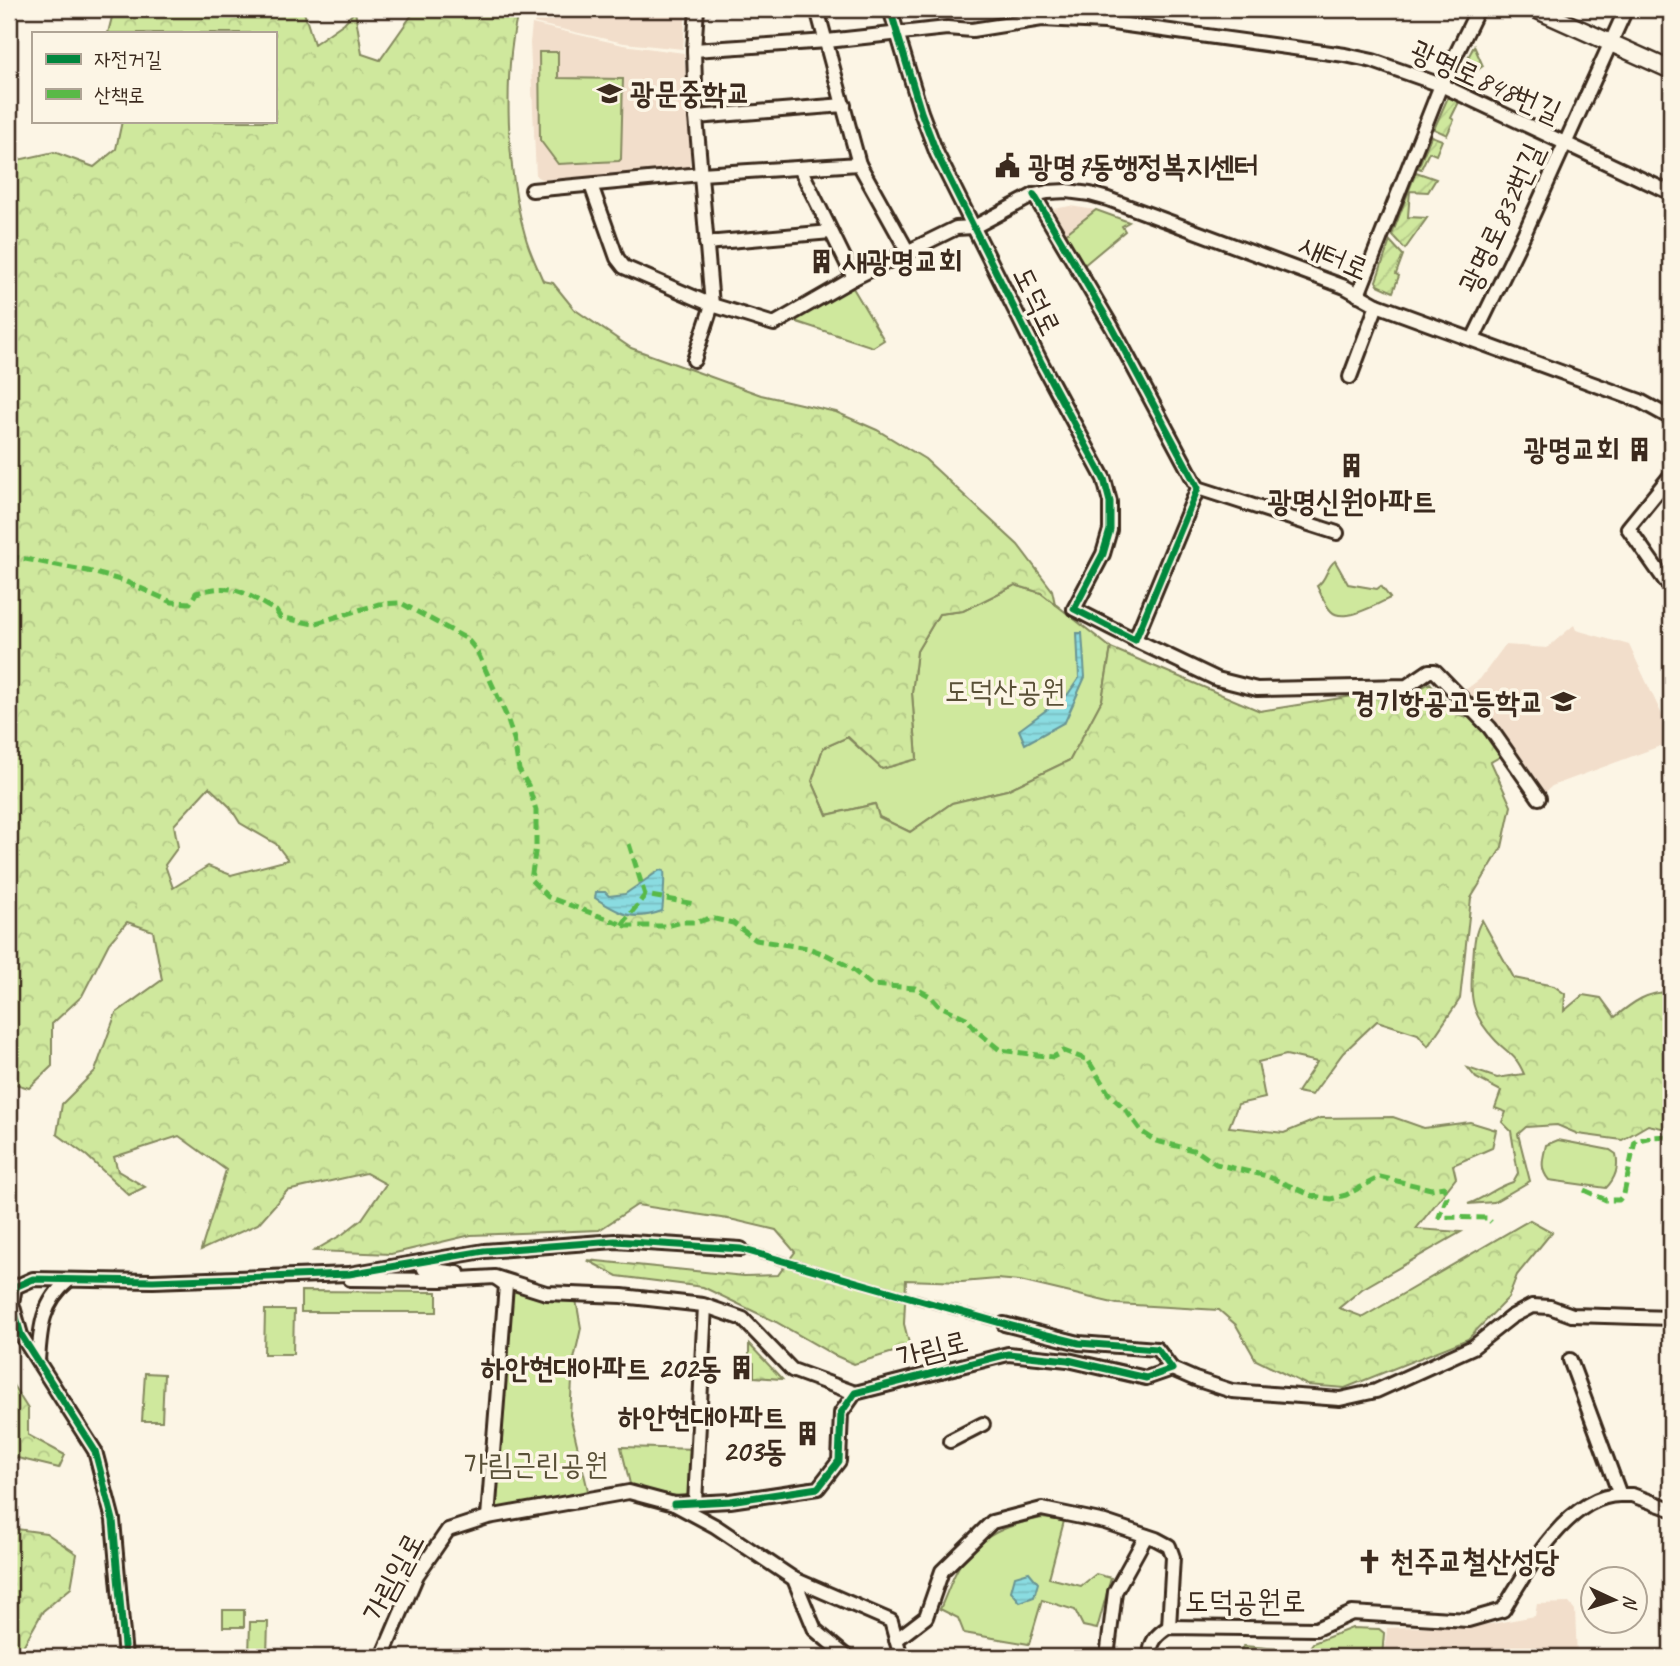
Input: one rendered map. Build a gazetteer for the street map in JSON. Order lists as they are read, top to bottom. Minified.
{"streets":{"street":["광명로848번길","광명로832번길","새터로","도덕로","가림로","가림일로","도덕공원로"]},"crossings":[["광명로848번길","광명로832번길"],["광명로848번길","도덕로"],["광명로832번길","새터로"],["새터로","도덕로"]],"parks":["도덕산공원","가림근린공원"],"places":{"school or university":["광문중학교","경기항공고등학교"],"public building":["광명7동행정복지센터"],"building":["새광명교회","광명교회","광명신원아파트","하안현대아파트 202동","하안현대아파트 203동"],"church":["천주교철산성당"]},"legend":["자전거길","산책로"],"north":"right"}
